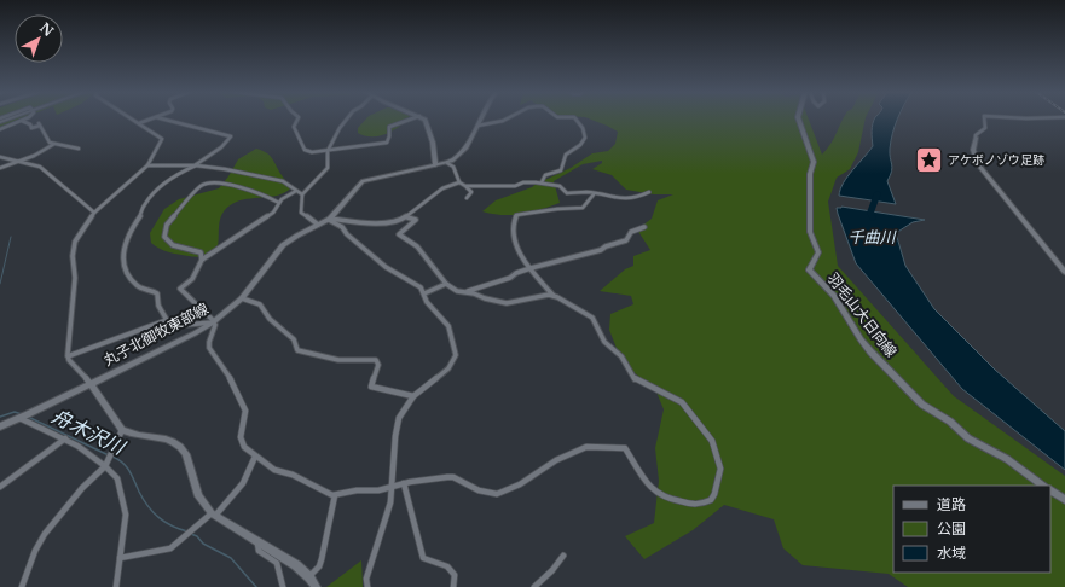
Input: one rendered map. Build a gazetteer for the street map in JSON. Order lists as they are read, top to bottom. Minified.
{"streets":{"main road":["羽毛山大日向線","丸子北御牧東部線"]},"water":["千曲川","舟木沢川"],"places":{"place":["アケボノゾウ足跡"]},"legend":["道路","公園","水域"],"north":"top right"}
